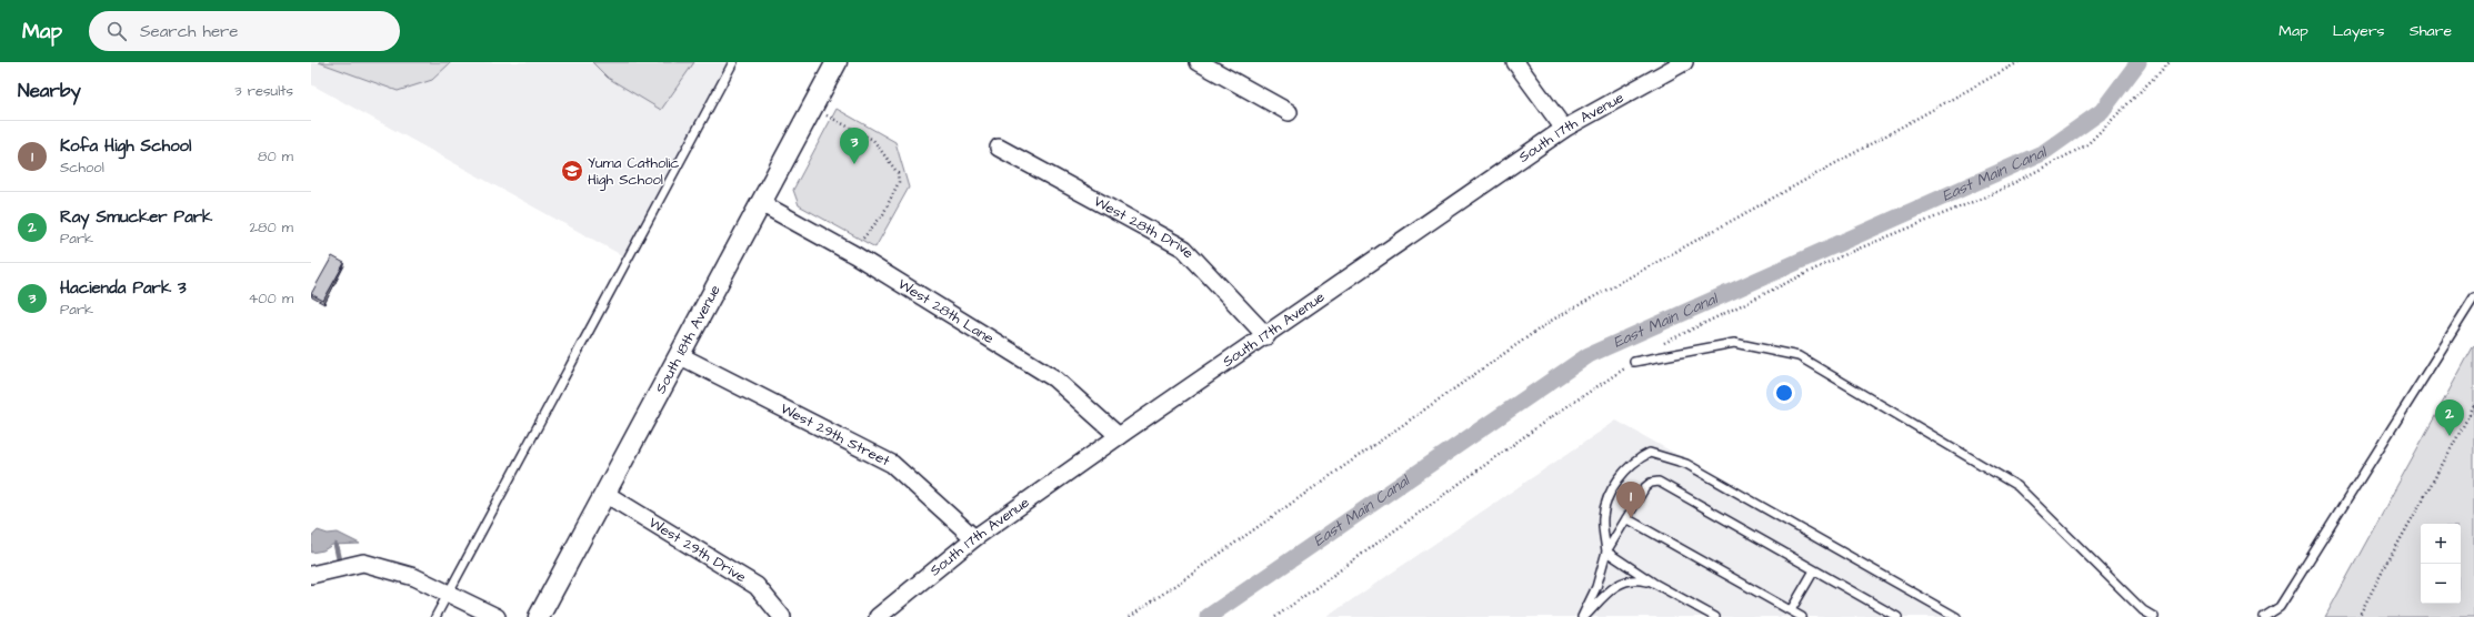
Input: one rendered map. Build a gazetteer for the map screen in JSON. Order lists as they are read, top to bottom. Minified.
{"streets":{"street":["South 17th Avenue","West 28th Drive","West 28th Lane","South 18th Avenue","West 29th Street","West 29th Drive"]},"crossings":[["South 17th Avenue","West 28th Drive"],["South 17th Avenue","West 28th Lane"],["South 17th Avenue","West 29th Street"],["West 28th Lane","South 18th Avenue"],["South 18th Avenue","West 29th Street"],["South 18th Avenue","West 29th Drive"]],"water":["East Main Canal"],"places":{"school or university":["Yuma Catholic High School"]},"page":{"header":"Map","search":"Search here","nav":["Map","Layers","Share"],"heading":["Nearby","3 results"],"list":[{"mark":"1","name":"Kofa High School","note":"School","value":"80 m"},{"mark":"2","name":"Ray Smucker Park","note":"Park","value":"280 m"},{"mark":"3","name":"Hacienda Park 3","note":"Park","value":"400 m"}],"pins":["3","2","1"],"map_buttons":["+","−"]}}
